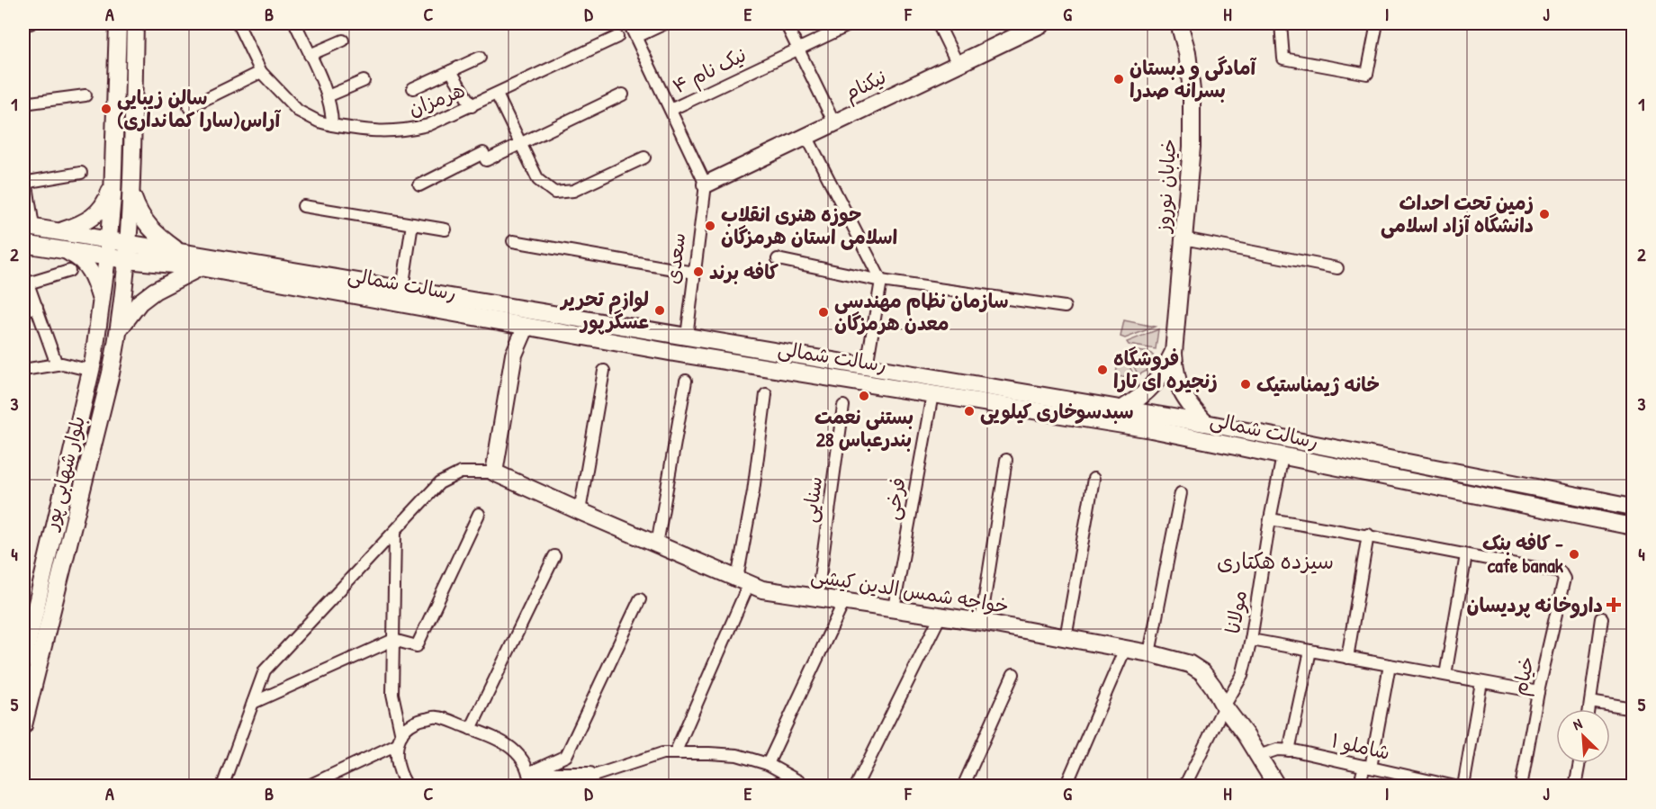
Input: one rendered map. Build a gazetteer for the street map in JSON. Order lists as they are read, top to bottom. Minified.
{"streets":{"main road":["نیکنام","خیابان نوروز","رسالت شمالی","بلوار شهابی پور","خواجه شمس الدين كيشی"],"street":["نیک نام ۴","هرمزان","سعدی","فرخی","سنایی","مولانا","خیام","شاملو ۱"]},"crossings":[["نیکنام","سعدی"],["خیابان نوروز","رسالت شمالی"],["سعدی","رسالت شمالی"],["رسالت شمالی","بلوار شهابی پور"],["رسالت شمالی","فرخی"],["رسالت شمالی","مولانا"],["فرخی","خواجه شمس الدين كيشی"],["سنایی","خواجه شمس الدين كيشی"],["خواجه شمس الدين كيشی","مولانا"],["خواجه شمس الدين كيشی","شاملو ۱"]],"districts":["سیزده هکتاری"],"places":{"other":["آمادگی و دبستان بسرانه صدرا","سالن زیبایی آراس(سارا کمانداری)","زمین تحت احداث دانشگاه آزاد اسلامی","حوزه هنری انقلاب اسلامی استان هرمزگان","کافه برند","لوازم تحریر عسگرپور","سازمان نظام مهندسی معدن هرمزگان","فروشگاه زنجیره ای تارا","خانه ژیمناستیک","بستنی نعمت بندرعباس 28","سبدسوخاری کیلویی","کافه بنک - cafe banak"],"health":["داروخانه پردیسان"]},"north":"top left","grid":{"columns":["A","B","C","D","E","F","G","H","I","J"],"rows":["1","2","3","4","5"]}}
